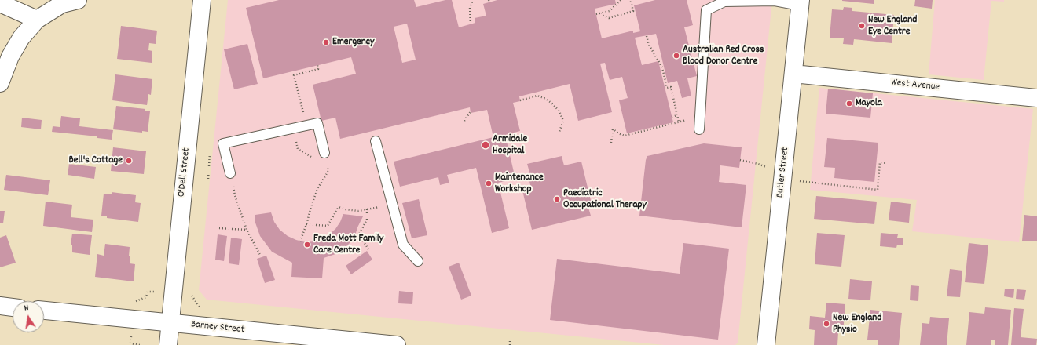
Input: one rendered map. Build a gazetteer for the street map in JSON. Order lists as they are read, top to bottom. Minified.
{"streets":{"street":["West Avenue","O'Dell Street","Butler Street","Barney Street"]},"crossings":[["West Avenue","Butler Street"],["O'Dell Street","Barney Street"]],"places":["New England Eye Centre","Emergency","Australian Red Cross Blood Donor Centre","Mayola","Armidale Hospital","Bell's Cottage","Maintenance Workshop","Paediatric Occupational Therapy","Freda Mott Family Care Centre","New England Physio"],"north":"top"}
